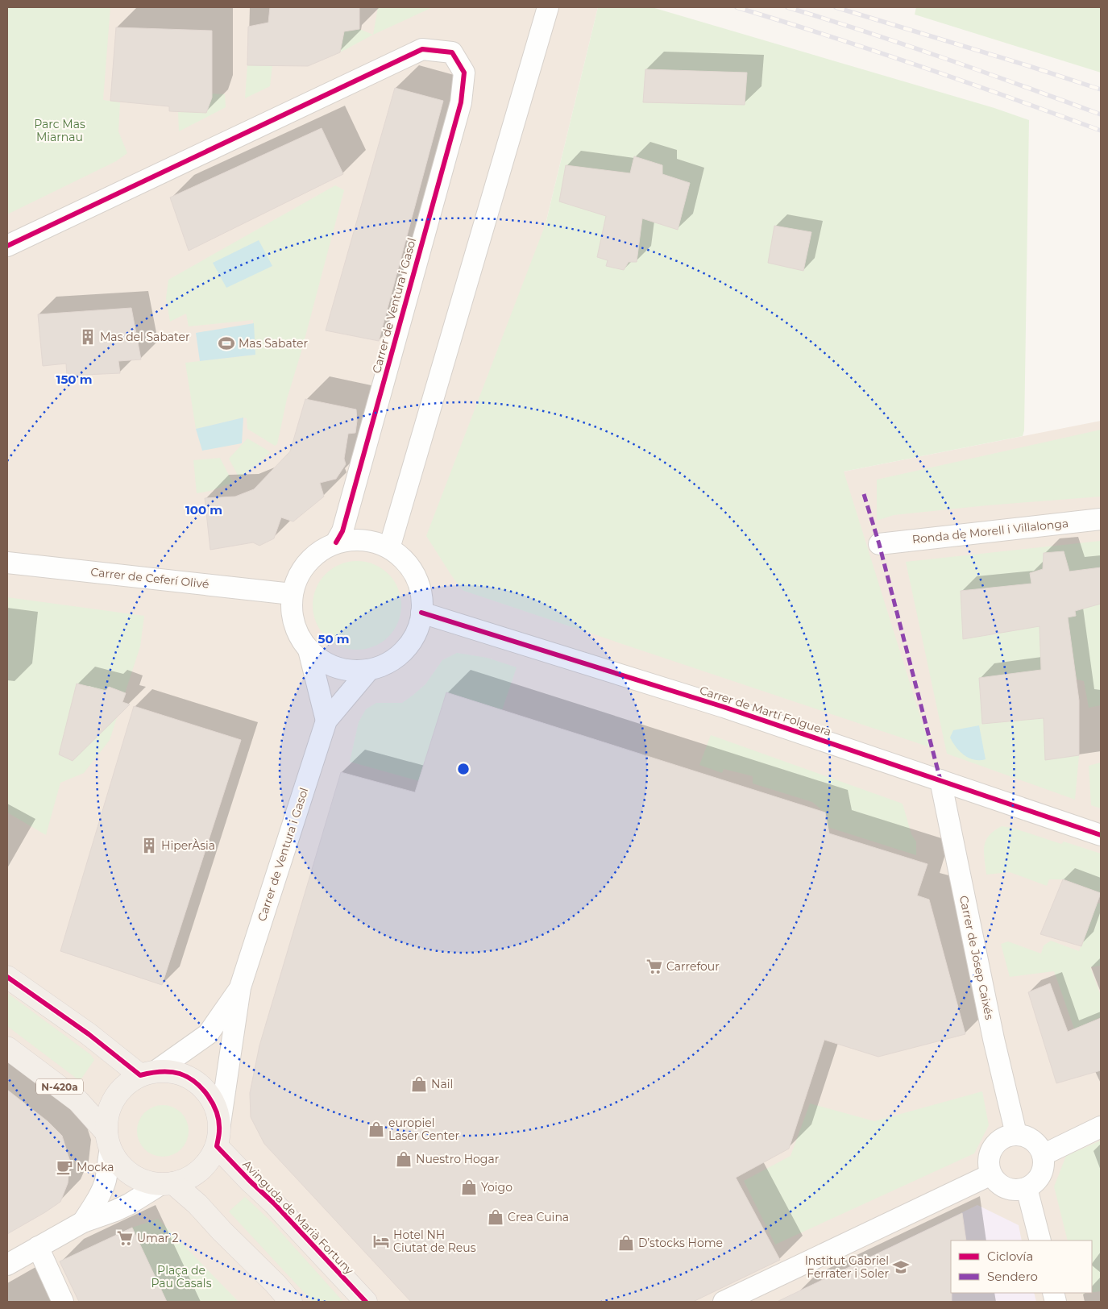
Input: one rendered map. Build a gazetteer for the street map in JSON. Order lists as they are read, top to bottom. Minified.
{"streets":{"main road":["N-420a","Avinguda de Marià Fortuny"],"street":["Carrer de Ventura i Gasol","Ronda de Morell i Villalonga","Carrer de Ceferí Olivé","Carrer de Martí Folguera","Carrer de Josep Caixés"]},"crossings":[["Carrer de Ventura i Gasol","Carrer de Ceferí Olivé"],["Carrer de Ventura i Gasol","Carrer de Martí Folguera"],["Carrer de Ventura i Gasol","N-420a"],["Carrer de Ventura i Gasol","Avinguda de Marià Fortuny"],["Carrer de Ceferí Olivé","Carrer de Martí Folguera"],["Carrer de Martí Folguera","Carrer de Josep Caixés"],["N-420a","Avinguda de Marià Fortuny"]],"parks":["Parc Mas Miarnau","Plaça de Pau Casals"],"places":{"building":["Mas del Sabater","HiperÀsia"],"sports":["Mas Sabater"],"supermarket":["Carrefour","Umar 2"],"shop":["Nail","europiel Laser Center","Nuestro Hogar","Yoigo","Crea Cuina","D’stocks Home"],"cafe":["Mocka"],"hotel":["Hotel NH Ciutat de Reus"],"school or university":["Institut Gabriel Ferrater i Soler"]},"legend":["Ciclovía","Sendero"],"rings":["150 m","100 m","50 m"]}
